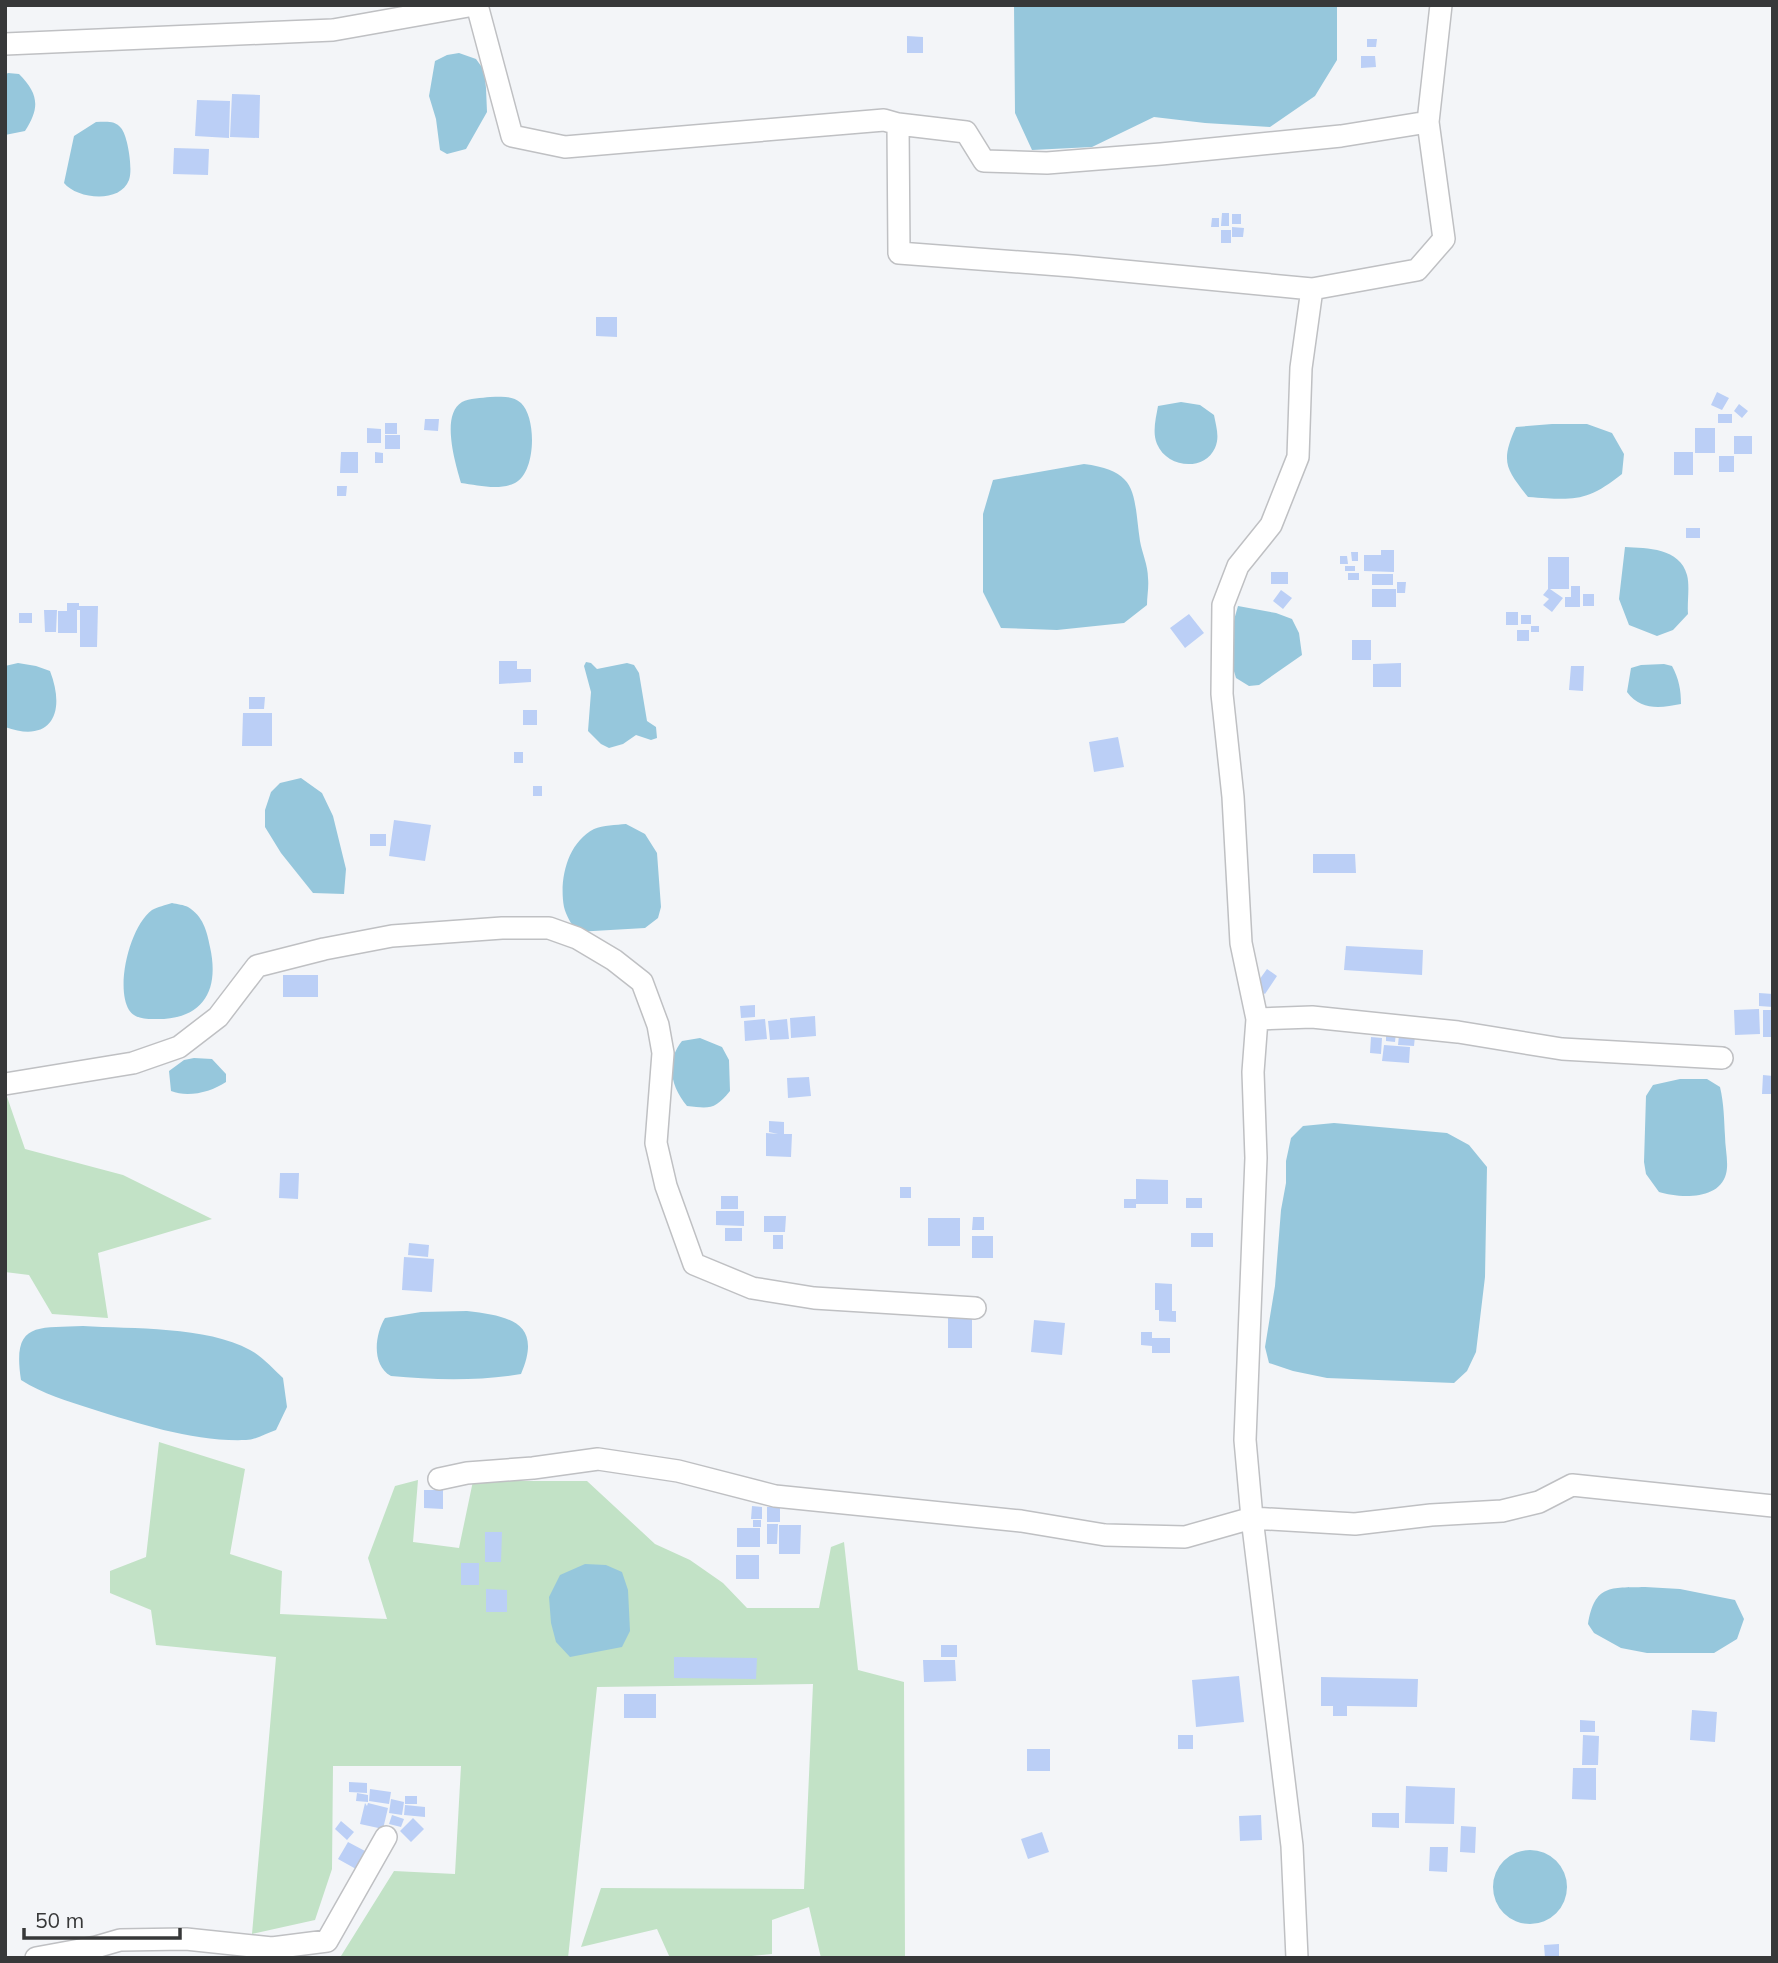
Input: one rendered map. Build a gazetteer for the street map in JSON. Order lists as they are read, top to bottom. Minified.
{"scale_bar":"50 m"}
